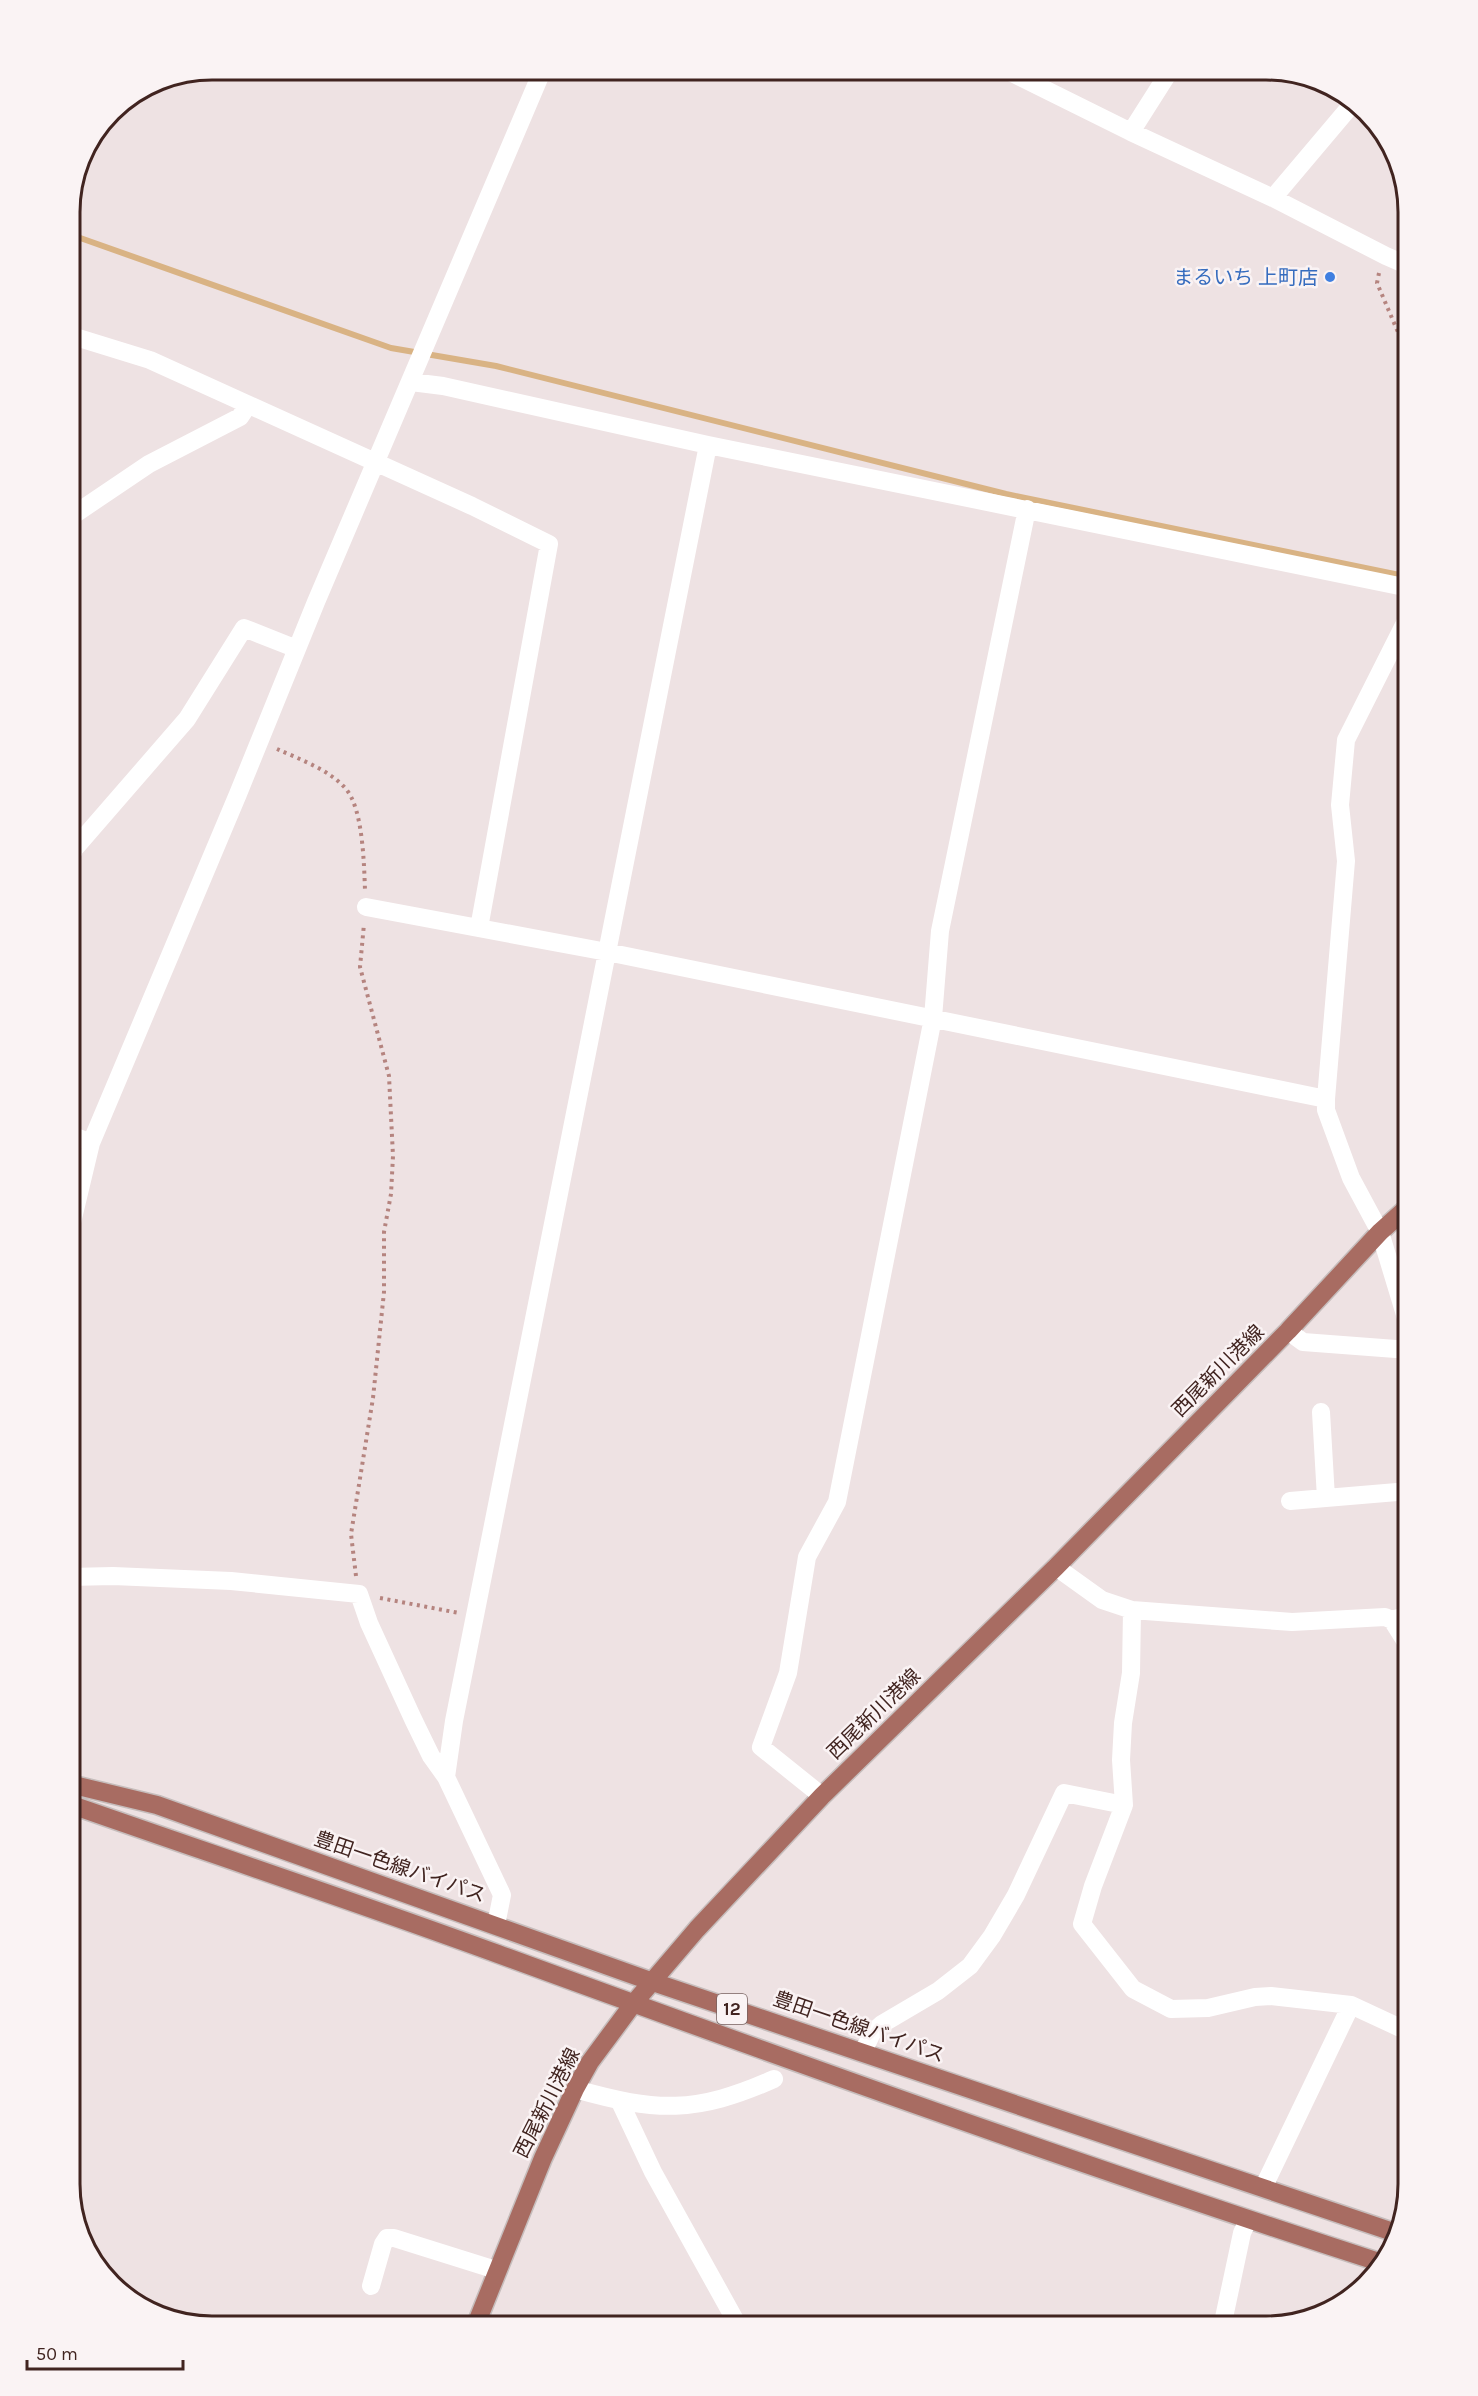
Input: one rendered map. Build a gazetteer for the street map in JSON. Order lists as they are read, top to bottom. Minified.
{"streets":{"main road":["西尾新川港線","豊田一色線バイパス","12"]},"crossings":[["西尾新川港線","豊田一色線バイパス"],["西尾新川港線","12"]],"places":["まるいち 上町店"],"scale_bar":"50 m"}
